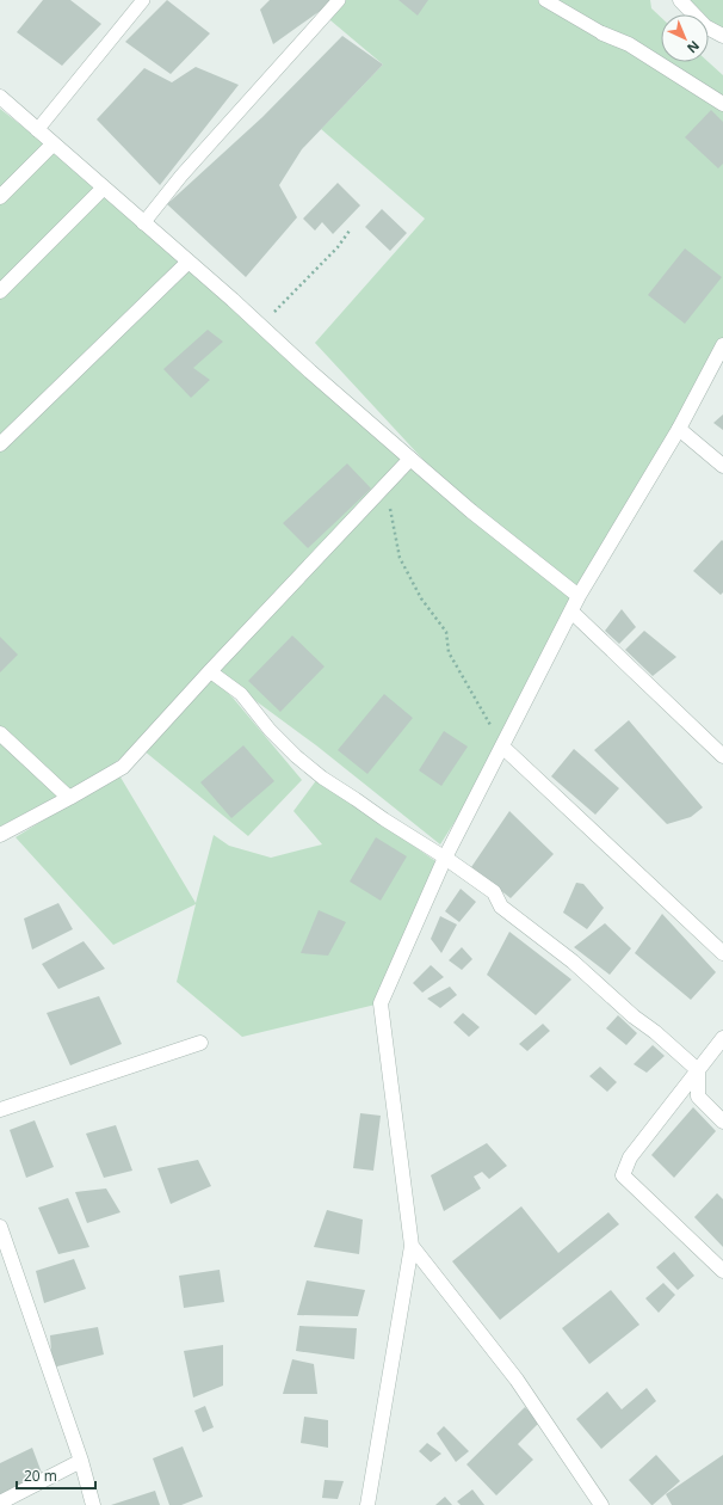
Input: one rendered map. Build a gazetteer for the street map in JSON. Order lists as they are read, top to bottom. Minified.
{"scale_bar":"20 m","north":"bottom right"}
